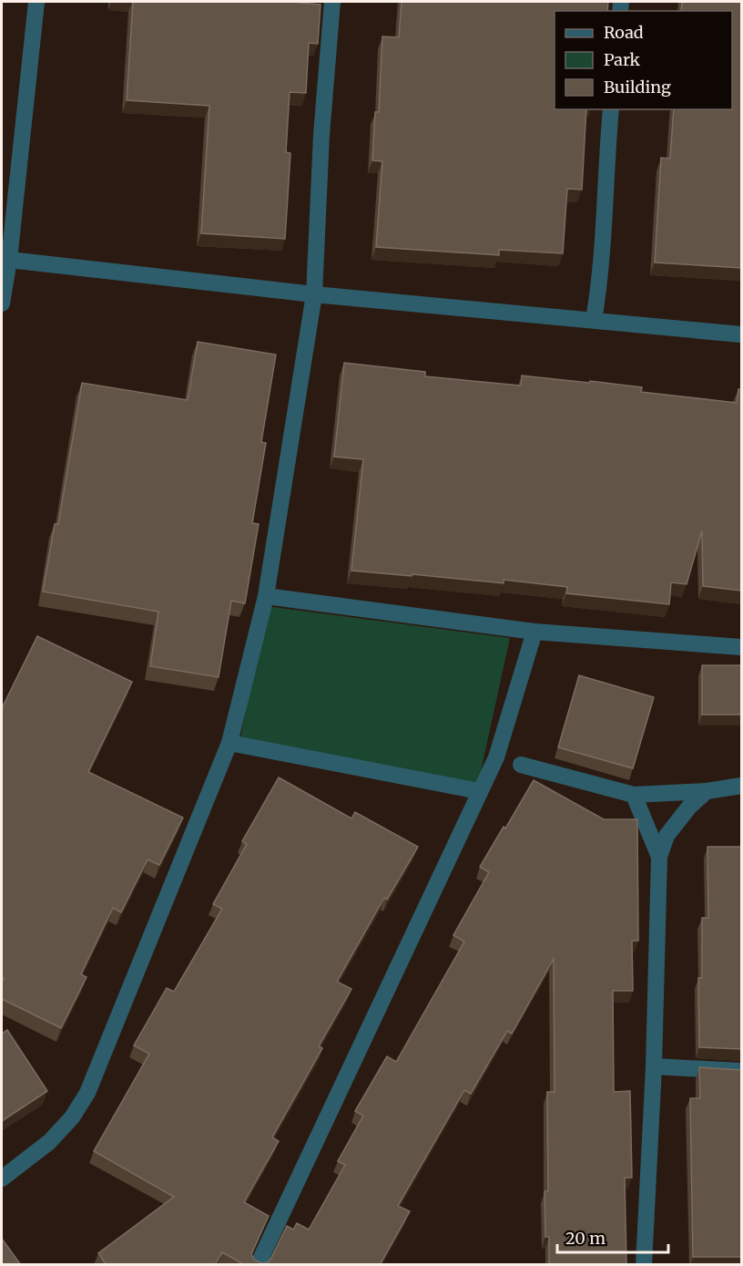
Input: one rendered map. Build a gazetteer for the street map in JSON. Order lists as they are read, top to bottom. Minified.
{"legend":["Road","Park","Building"],"scale_bar":"20 m"}
